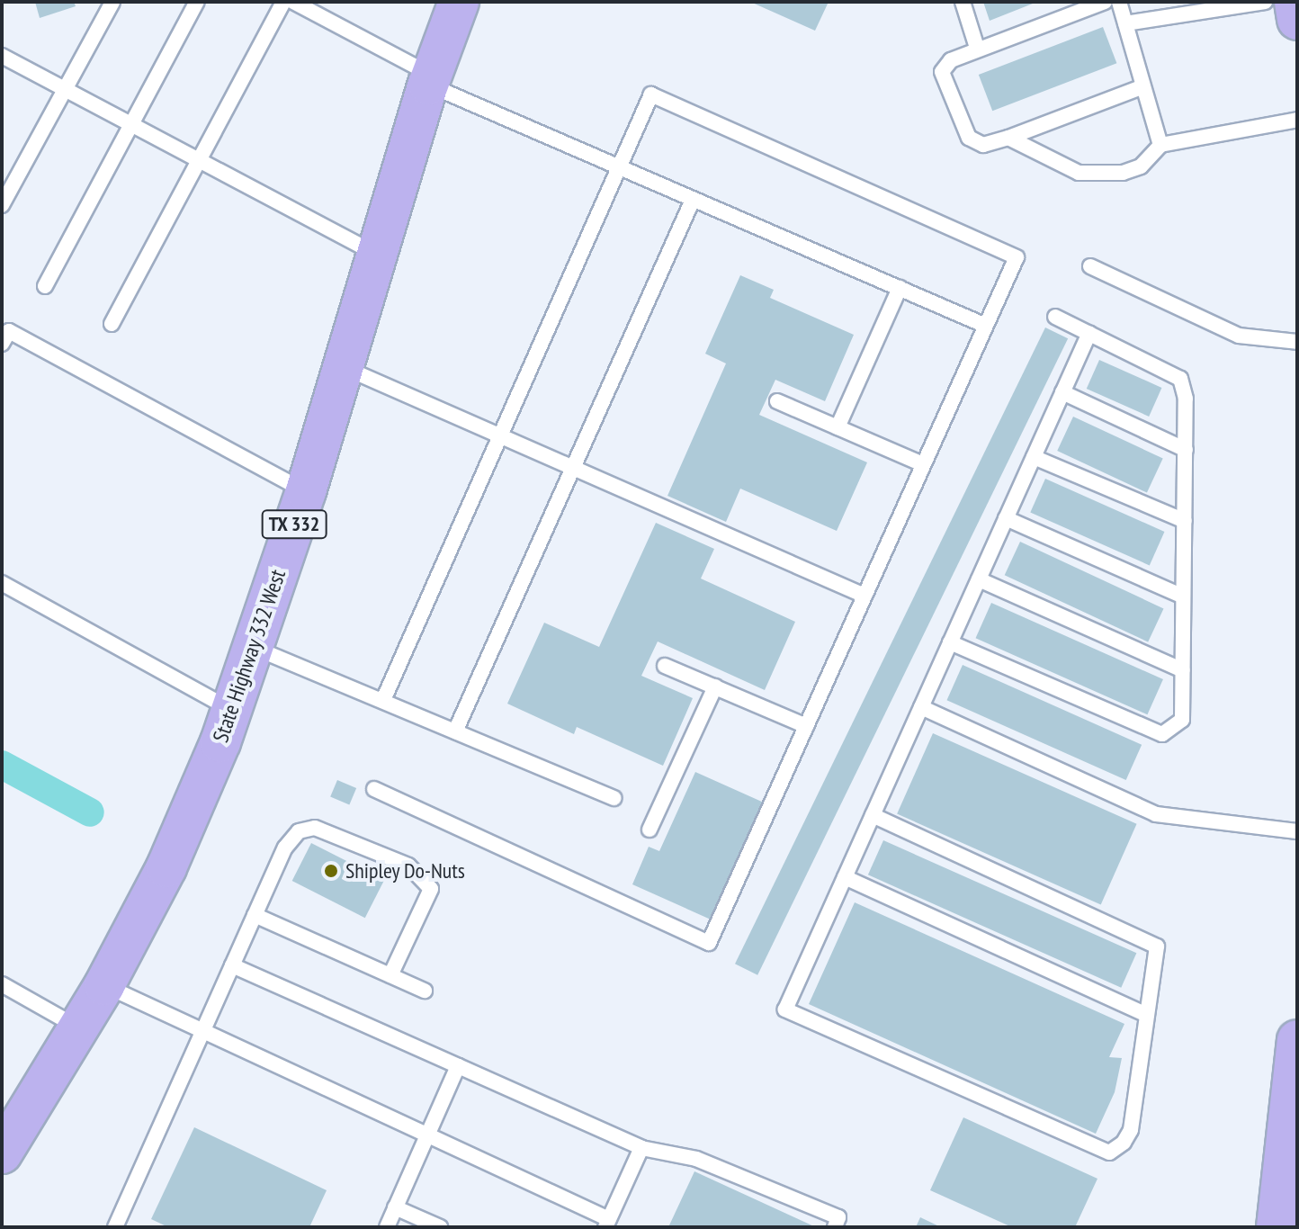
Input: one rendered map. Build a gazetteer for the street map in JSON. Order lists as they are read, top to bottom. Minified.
{"streets":{"main road":["TX 332","State Highway 332 West"]},"places":["Shipley Do-Nuts"]}
